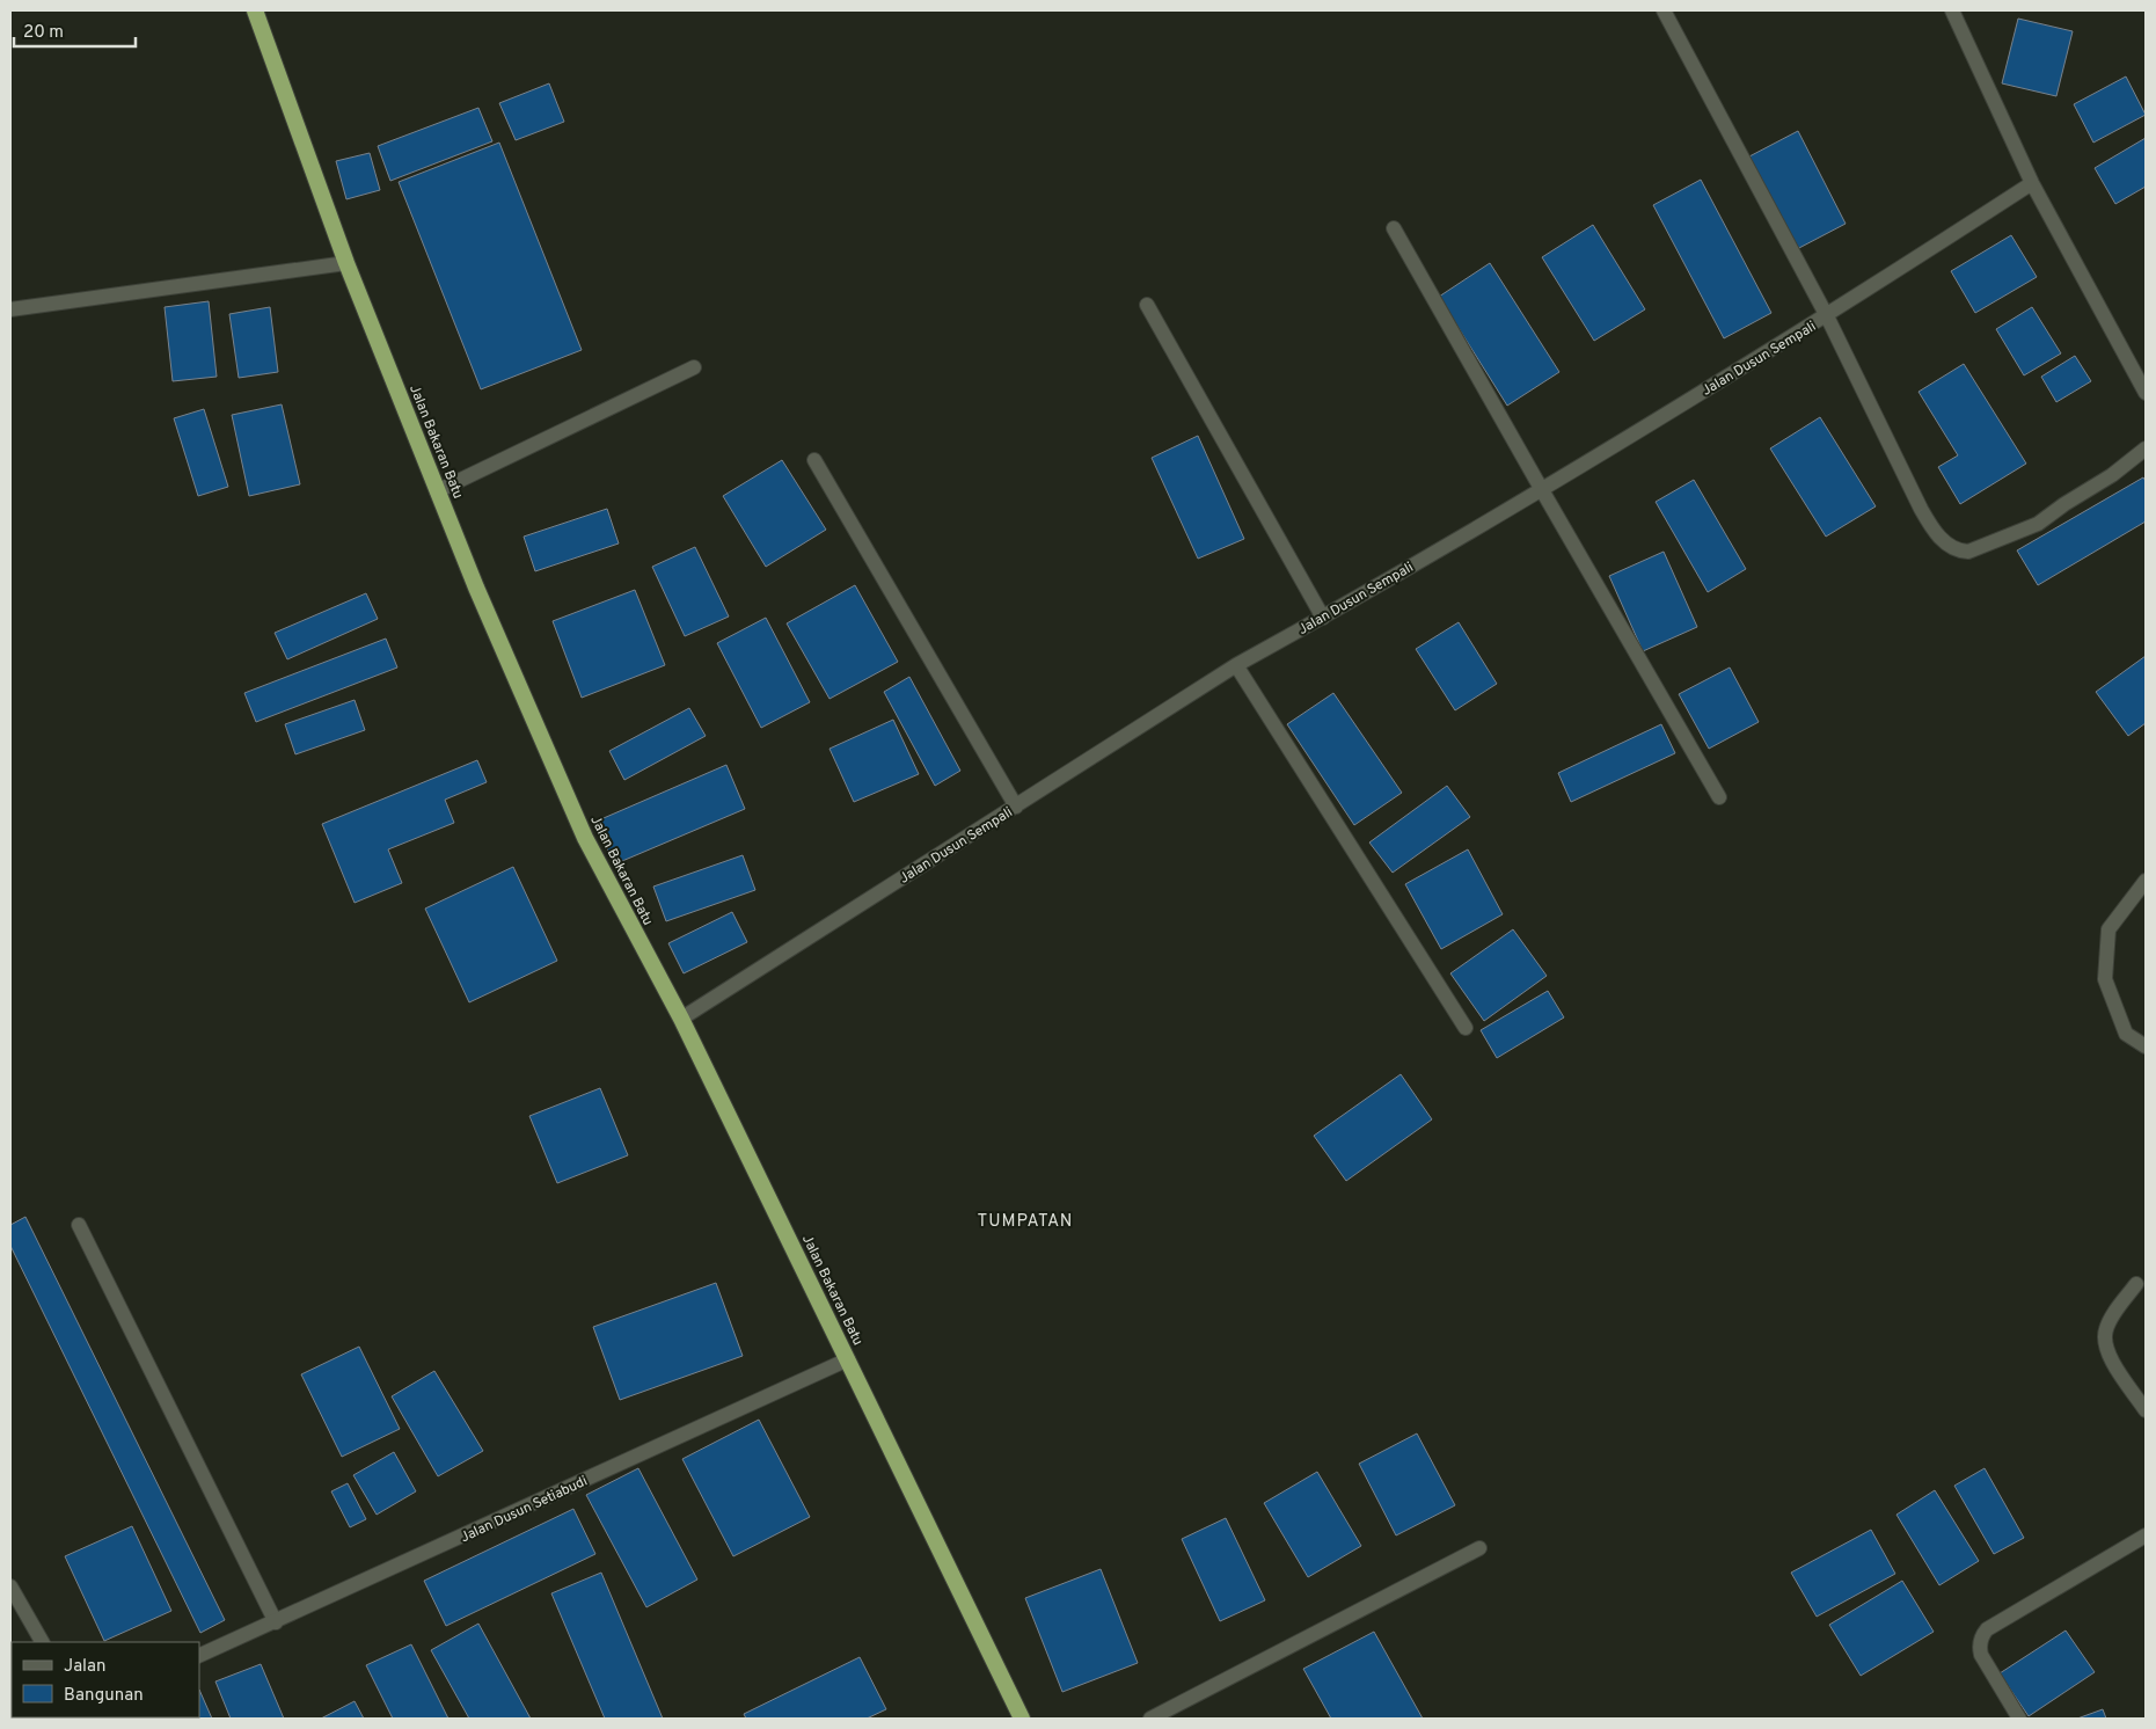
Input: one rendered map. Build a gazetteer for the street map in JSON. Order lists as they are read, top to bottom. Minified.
{"streets":{"highway":["Jalan Bakaran Batu"],"street":["Jalan Dusun Sempali","Jalan Dusun Setiabudi"]},"crossings":[["Jalan Dusun Sempali","Jalan Bakaran Batu"],["Jalan Bakaran Batu","Jalan Dusun Setiabudi"]],"districts":["TUMPATAN"],"legend":["Jalan","Bangunan"],"scale_bar":"20 m"}
